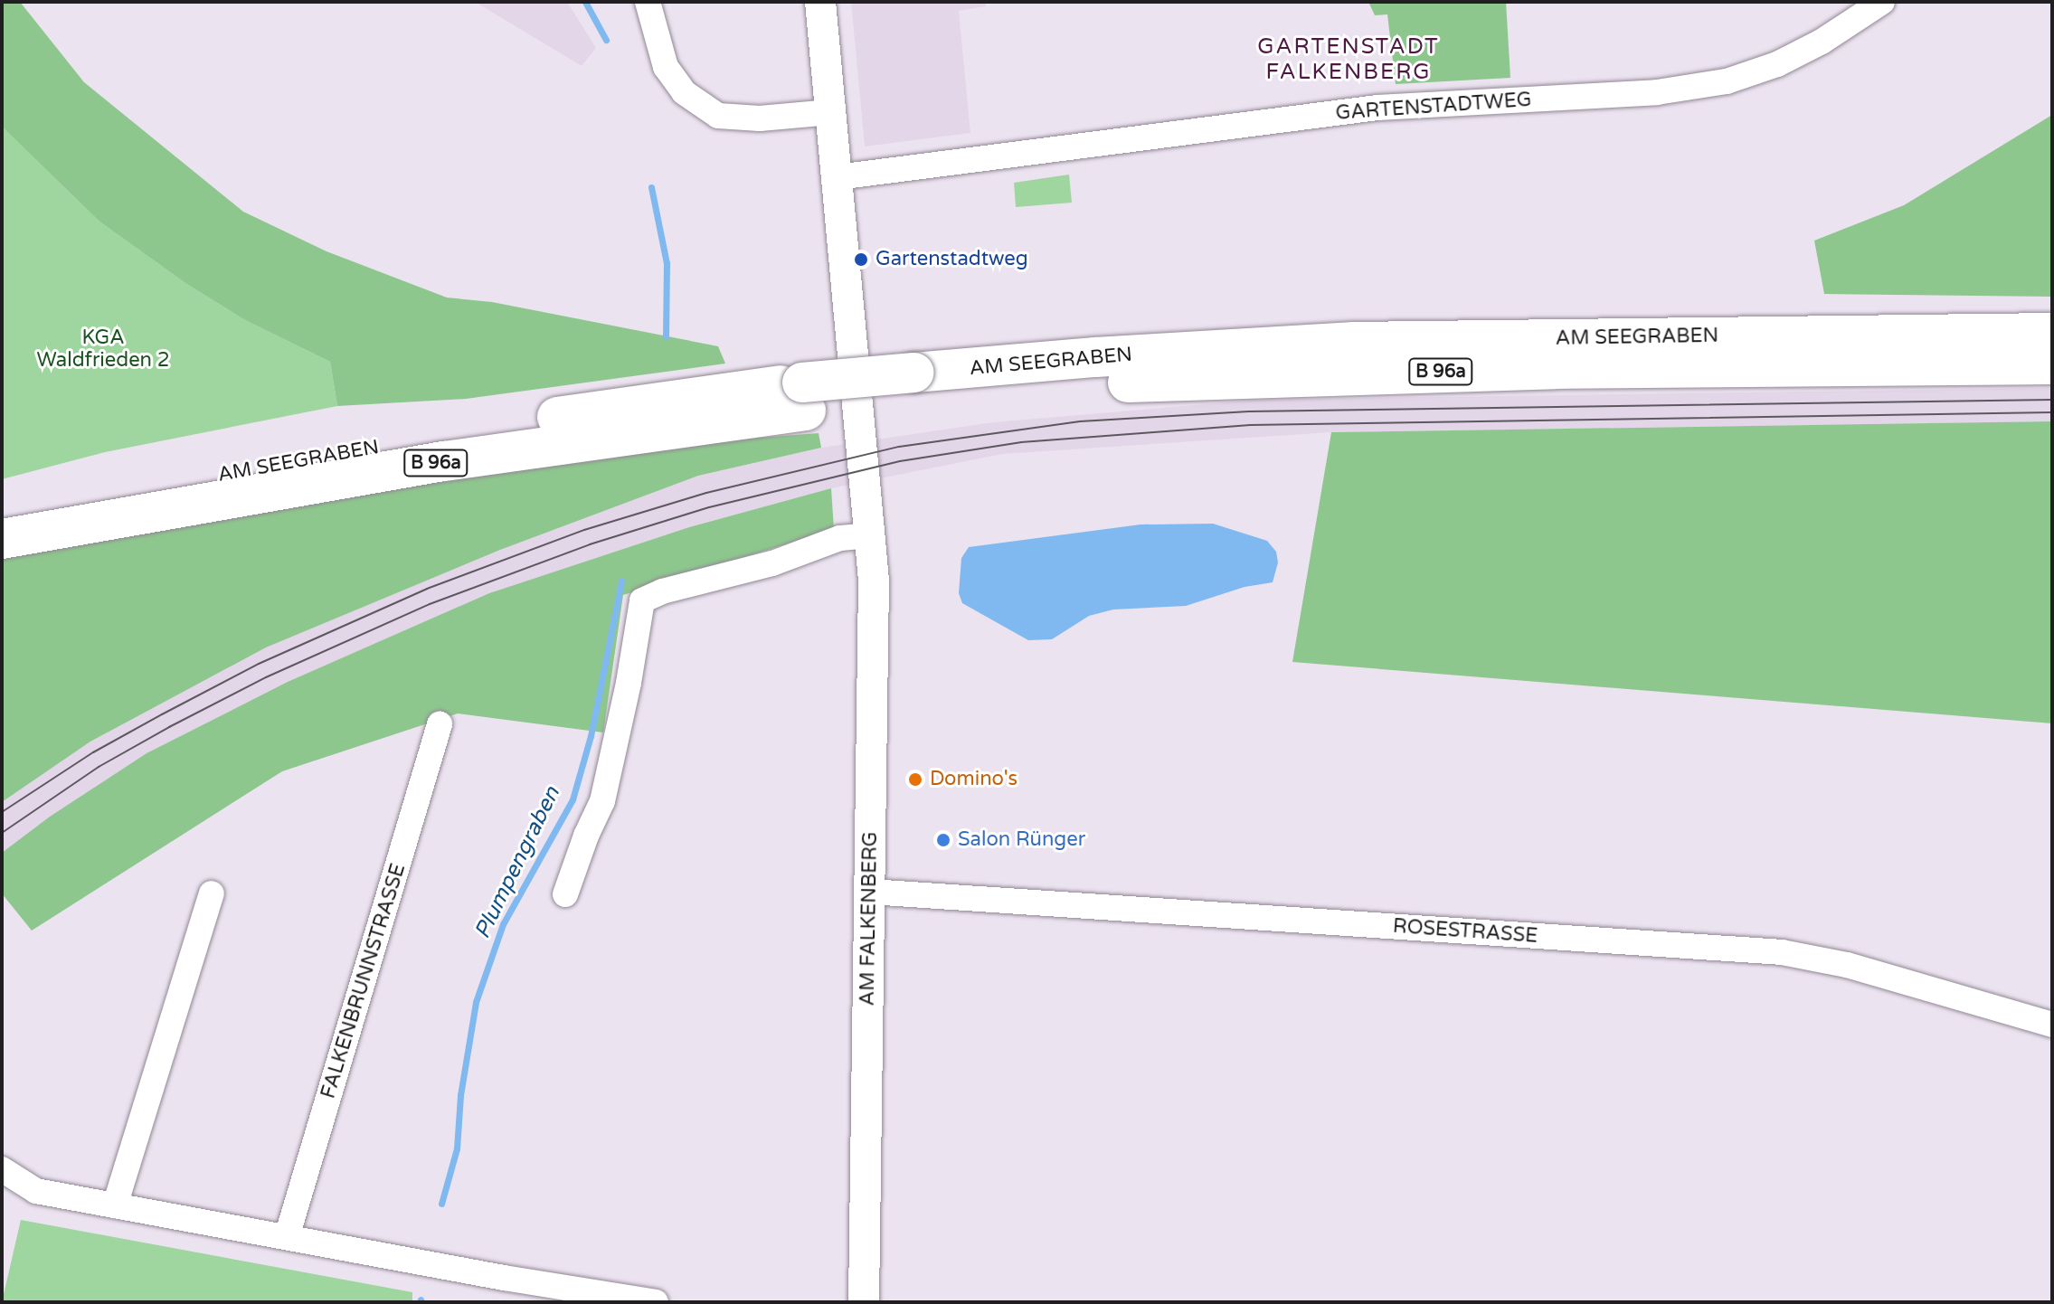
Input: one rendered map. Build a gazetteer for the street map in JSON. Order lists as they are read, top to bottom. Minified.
{"streets":{"main road":["AM SEEGRABEN","B 96a"],"street":["GARTENSTADTWEG","AM FALKENBERG","ROSESTRASSE","FALKENBRUNNSTRASSE"]},"crossings":[["GARTENSTADTWEG","AM FALKENBERG"],["AM SEEGRABEN","B 96a"],["AM FALKENBERG","ROSESTRASSE"]],"districts":["GARTENSTADT FALKENBERG"],"water":["Plumpengraben"],"parks":["KGA Waldfrieden 2"],"places":["Gartenstadtweg","Domino's","Salon Rünger"]}
